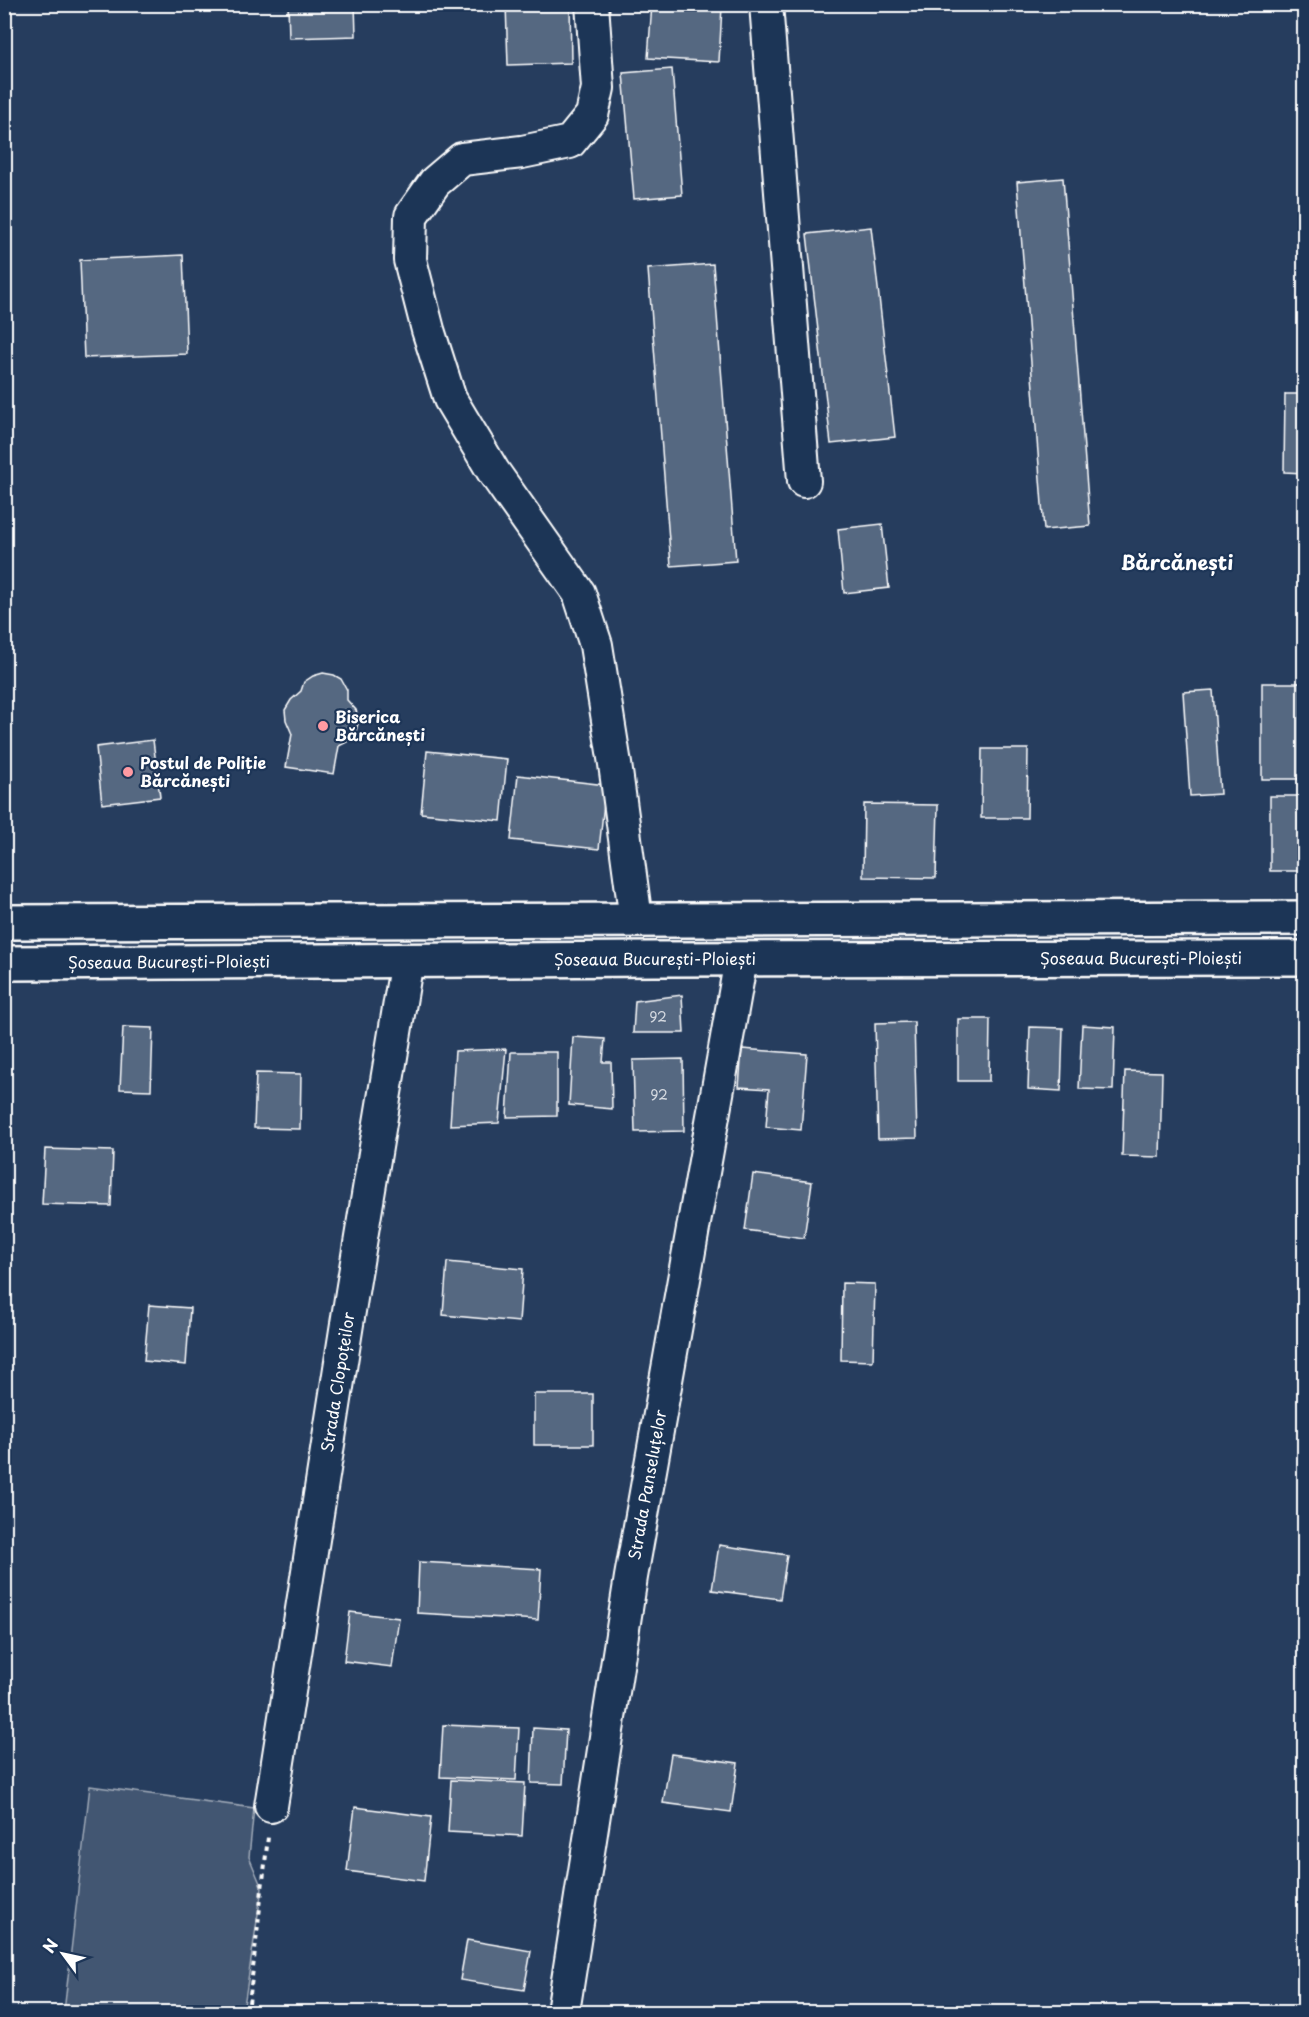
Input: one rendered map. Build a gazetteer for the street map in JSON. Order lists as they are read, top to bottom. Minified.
{"streets":{"highway":["Șoseaua București-Ploiești"],"street":["Strada Clopoțeilor","Strada Panseluțelor"]},"crossings":[["Șoseaua București-Ploiești","Strada Clopoțeilor"],["Șoseaua București-Ploiești","Strada Panseluțelor"]],"districts":["Bărcănești"],"places":["Biserica Bărcănești","Postul de Poliție Bărcănești"],"house_numbers":["92","92"],"north":"top left"}
